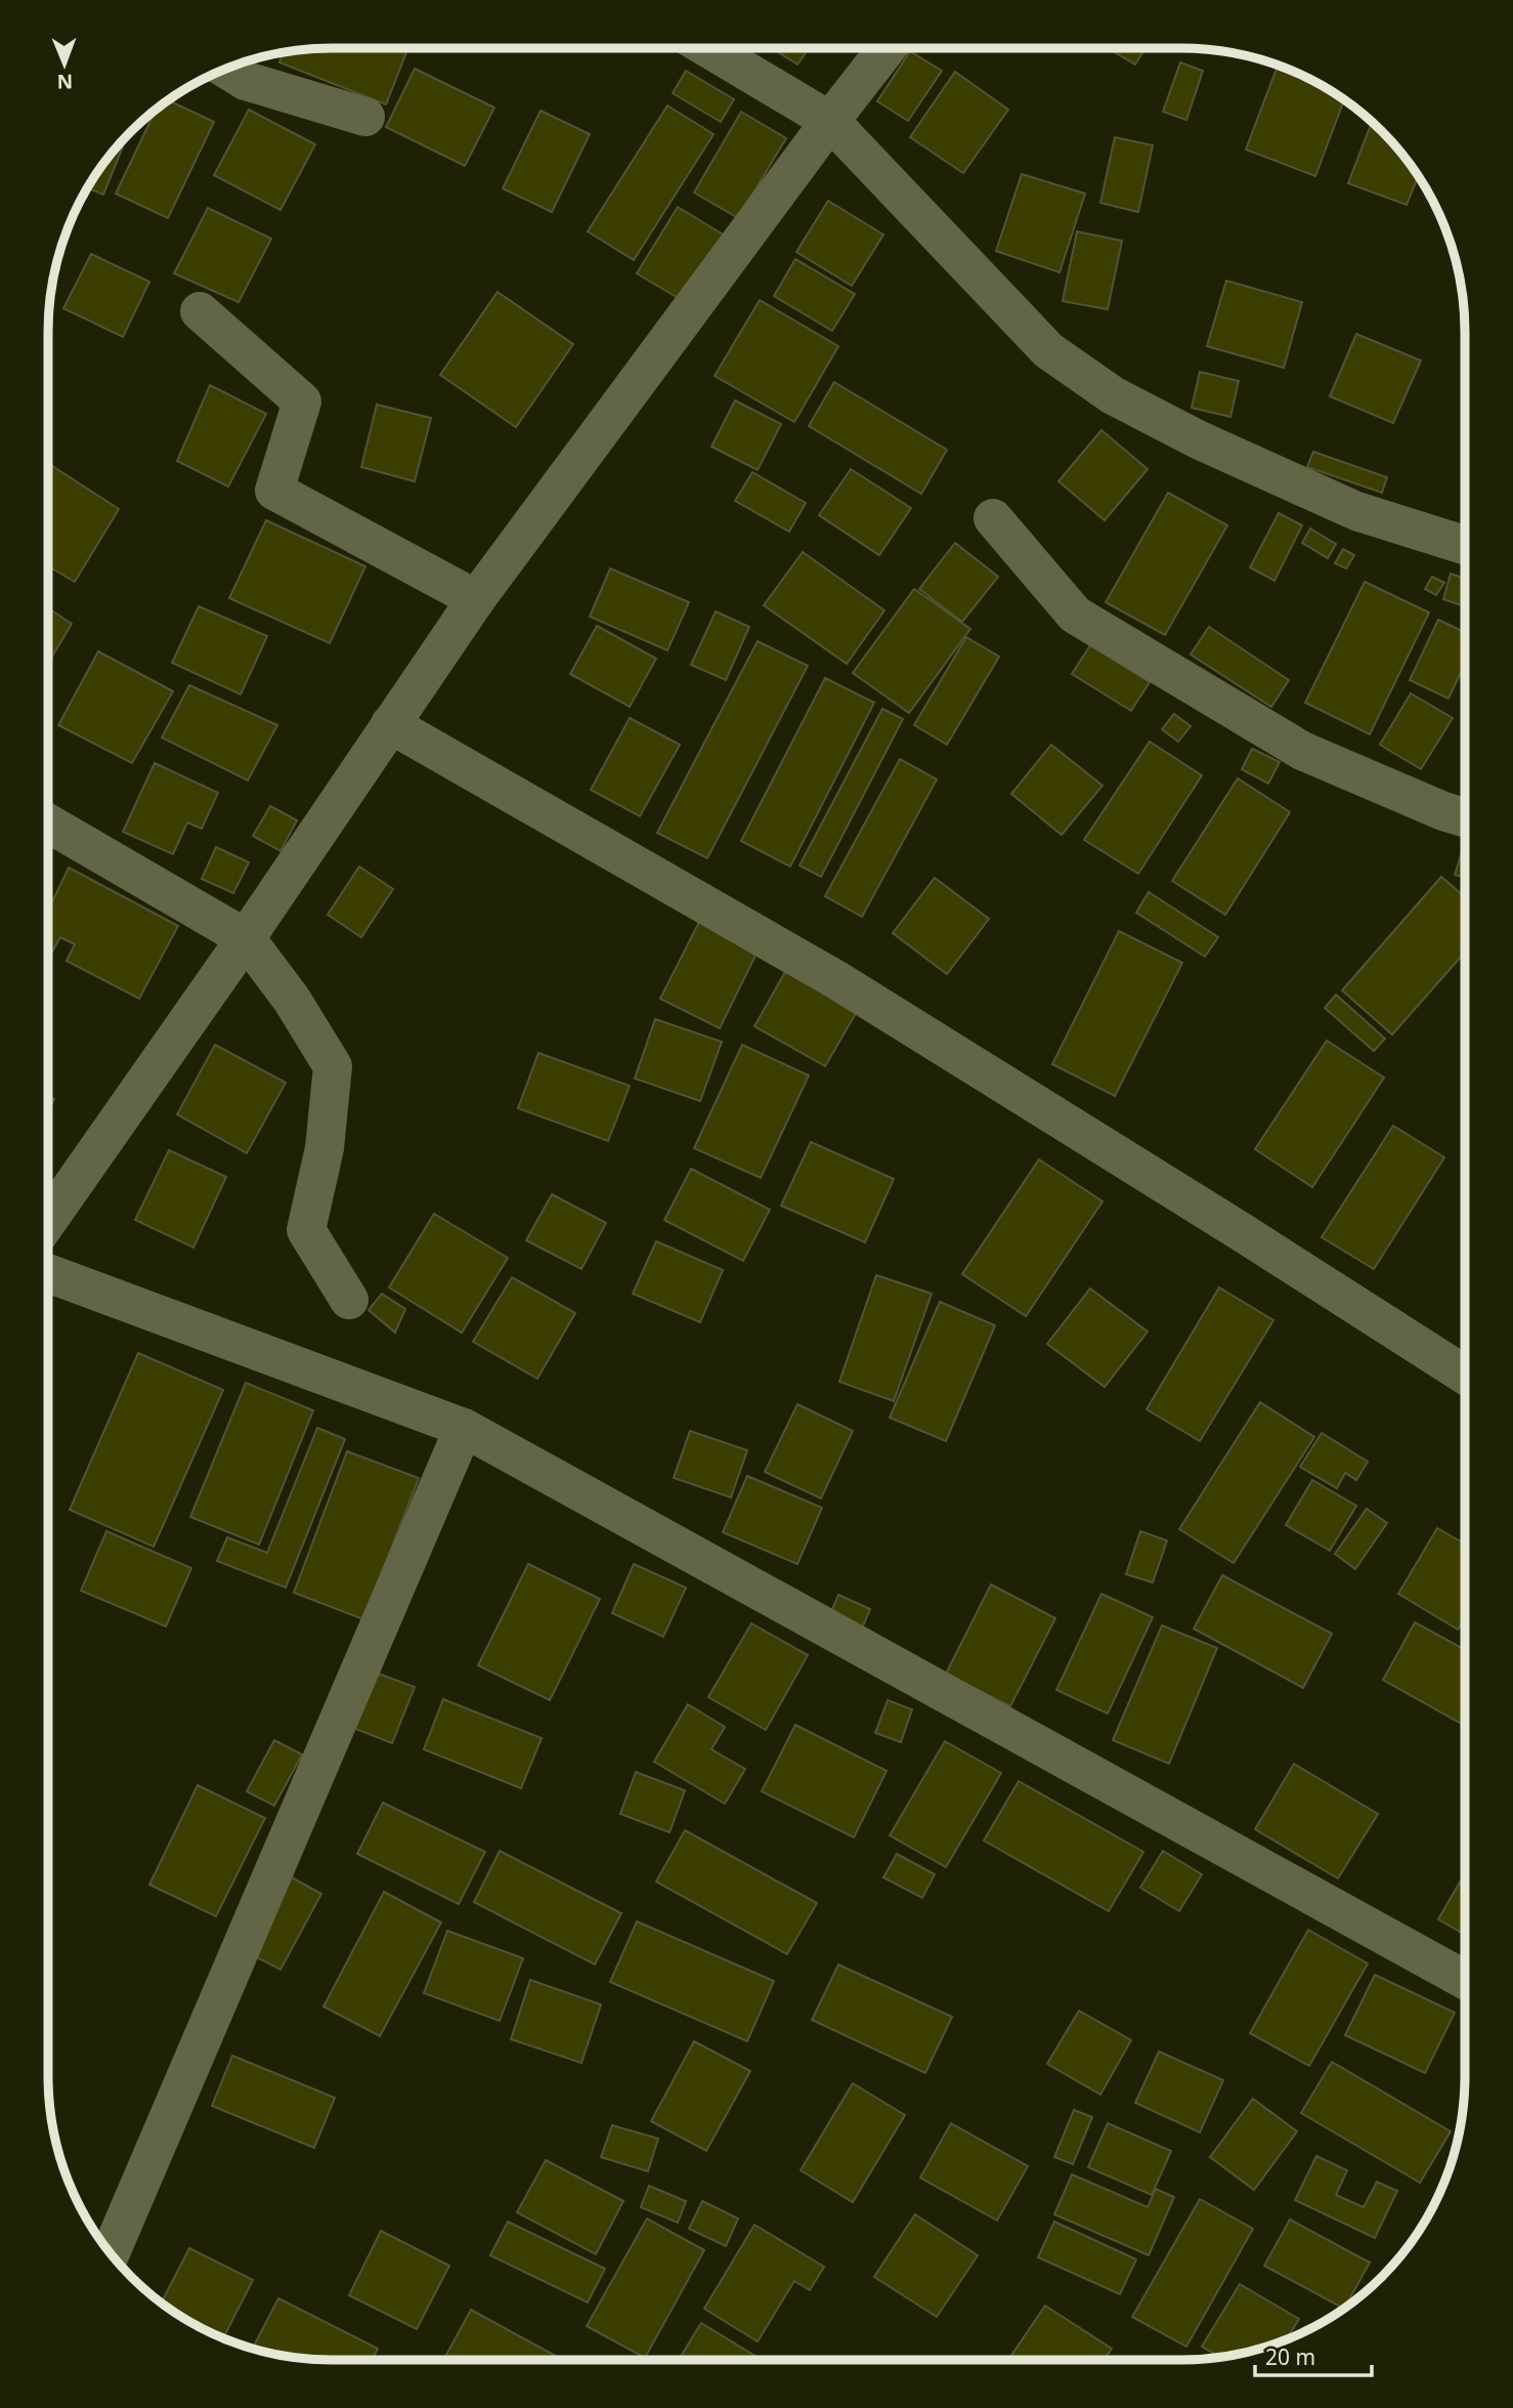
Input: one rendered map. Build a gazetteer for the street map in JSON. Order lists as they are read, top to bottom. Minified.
{"scale_bar":"20 m","north":"bottom"}
